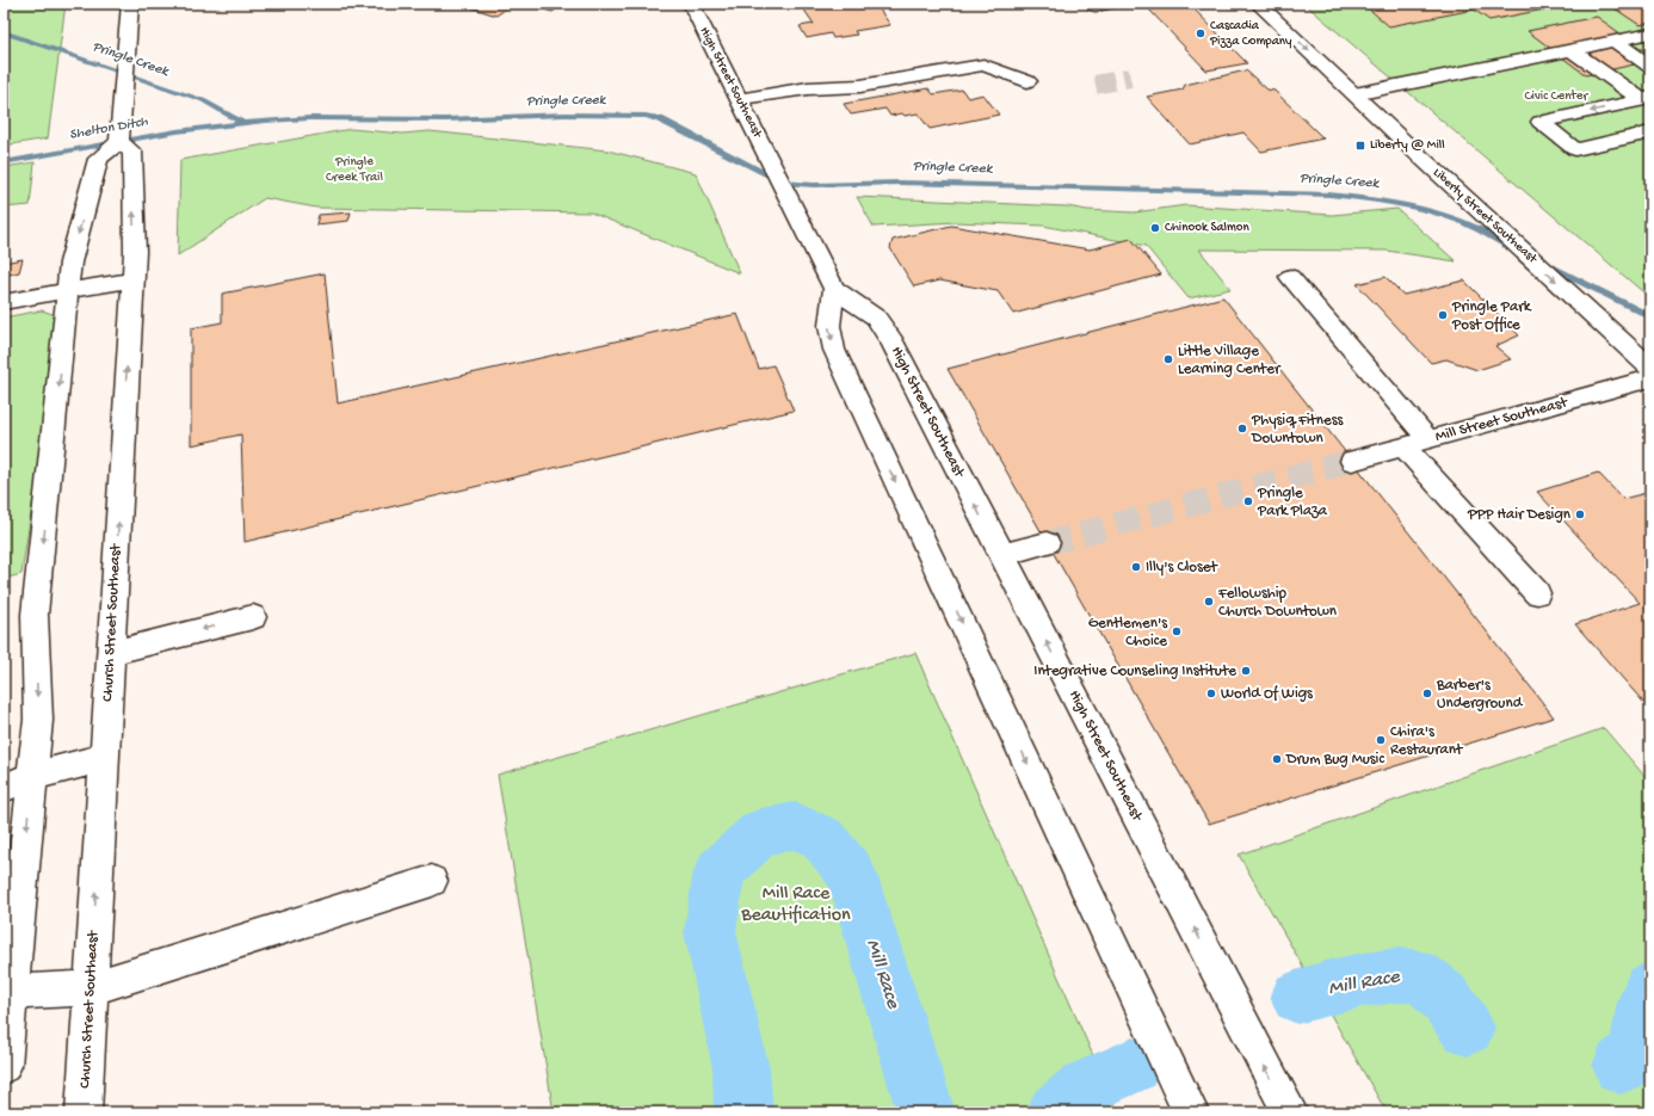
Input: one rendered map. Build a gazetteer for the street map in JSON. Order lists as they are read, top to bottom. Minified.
{"streets":{"street":["High Street Southeast","Liberty Street Southeast","Mill Street Southeast","Church Street Southeast"]},"water":["Pringle Creek","Shelton Ditch","Mill Race"],"parks":["Civic Center","Pringle Creek Trail","Mill Race Beautification"],"places":{"other":["Cascadia Pizza Company","Chinook Salmon","Pringle Park Post Office","Little Village Learning Center","Physiq Fitness Downtown","Pringle Park Plaza","PPP Hair Design","Illy's Closet","Fellowship Church Downtown","Gentlemen's Choice","Integrative Counseling Institute","World Of Wigs","Barber's Underground","Chira's Restaurant","Drum Bug Music"],"transit":["Liberty @ Mill"]}}
